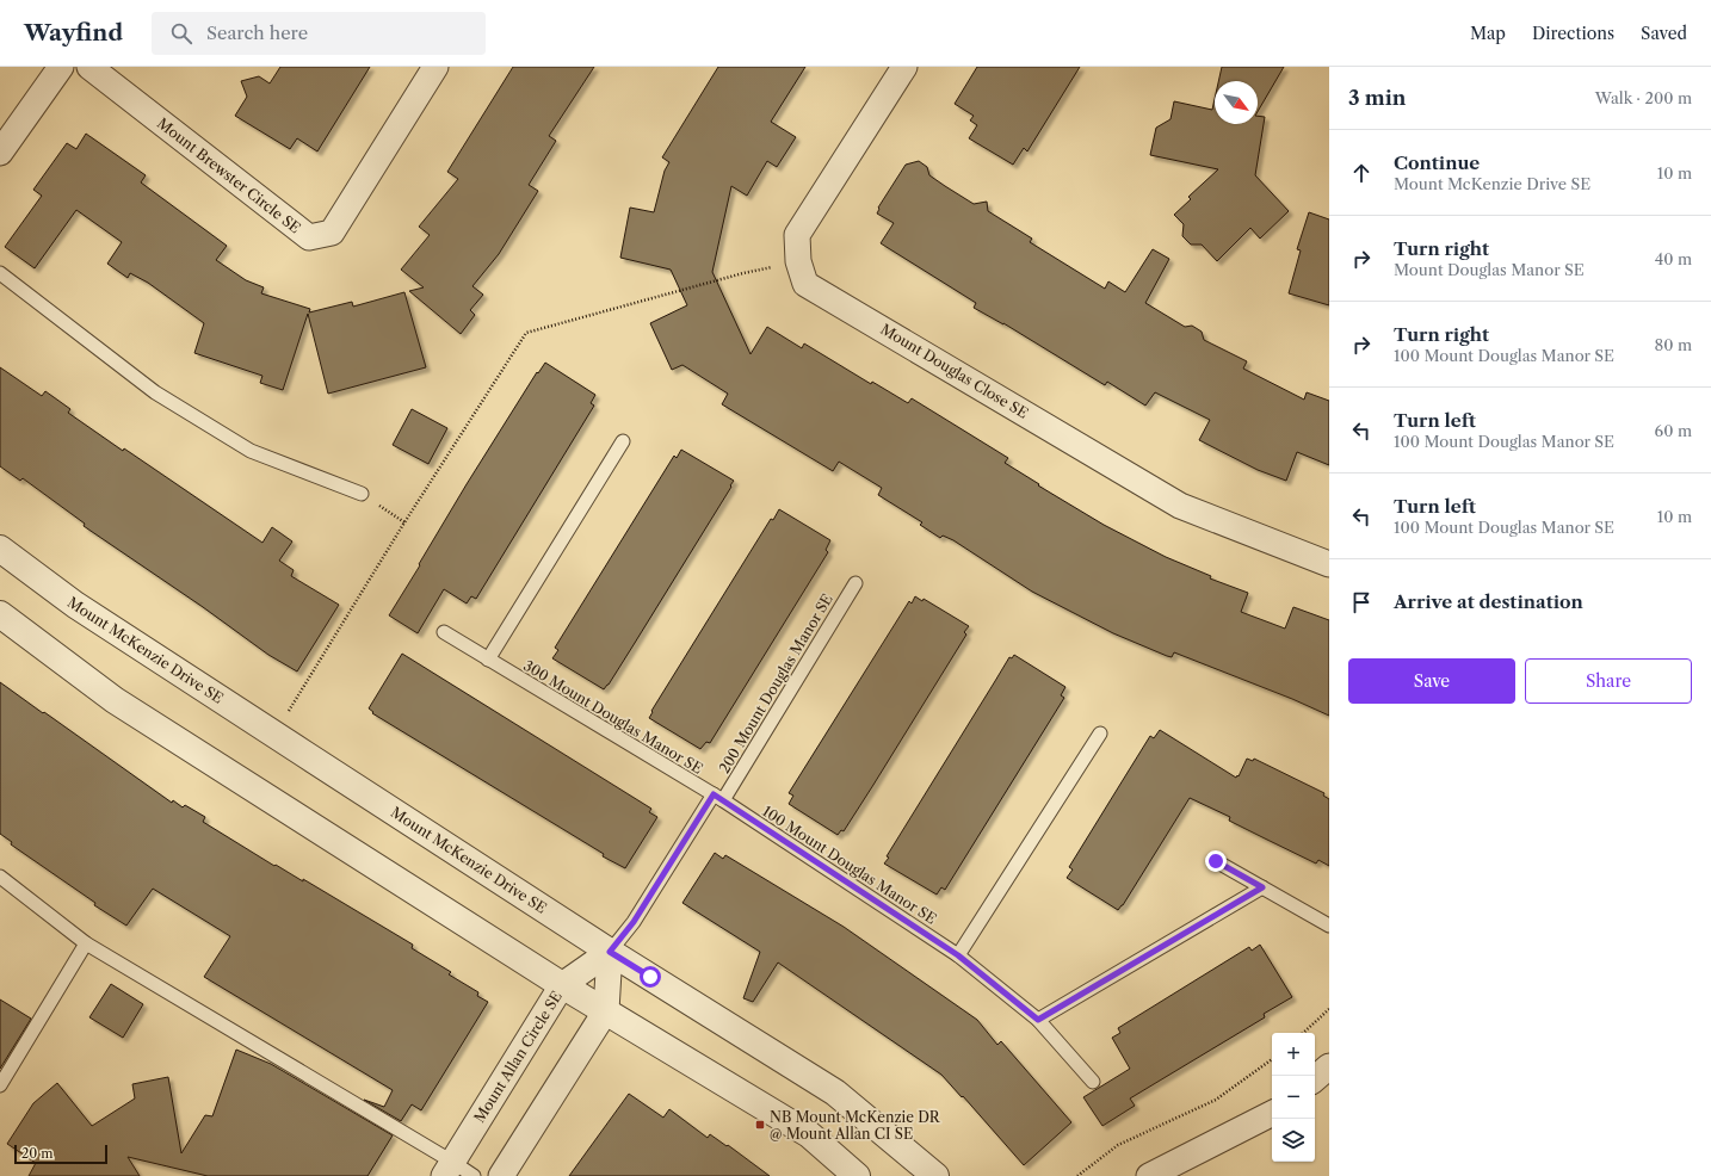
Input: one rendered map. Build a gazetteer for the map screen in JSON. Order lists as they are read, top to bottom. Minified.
{"streets":{"street":["Mount Brewster Circle SE","Mount Douglas Close SE","Mount McKenzie Drive SE","Mount Allan Circle SE"],"lane":["200 Mount Douglas Manor SE","300 Mount Douglas Manor SE","100 Mount Douglas Manor SE"]},"crossings":[["Mount McKenzie Drive SE","200 Mount Douglas Manor SE"],["Mount McKenzie Drive SE","Mount Allan Circle SE"],["200 Mount Douglas Manor SE","300 Mount Douglas Manor SE"],["200 Mount Douglas Manor SE","100 Mount Douglas Manor SE"],["200 Mount Douglas Manor SE","Mount Allan Circle SE"],["300 Mount Douglas Manor SE","100 Mount Douglas Manor SE"]],"places":{"transit":["NB Mount McKenzie DR @ Mount Allan CI SE"]},"scale_bar":"20 m","north":"bottom right","page":{"header":"Wayfind","search":"Search here","nav":["Map","Directions","Saved"],"heading":["3 min","Walk · 200 m"],"list":[["Continue","Mount McKenzie Drive SE","10 m"],["Turn right","Mount Douglas Manor SE","40 m"],["Turn right","100 Mount Douglas Manor SE","80 m"],["Turn left","100 Mount Douglas Manor SE","60 m"],["Turn left","100 Mount Douglas Manor SE","10 m"],"Arrive at destination"],"buttons":["Save","Share"],"map_buttons":["+","−"],"scale":"20 m"}}
